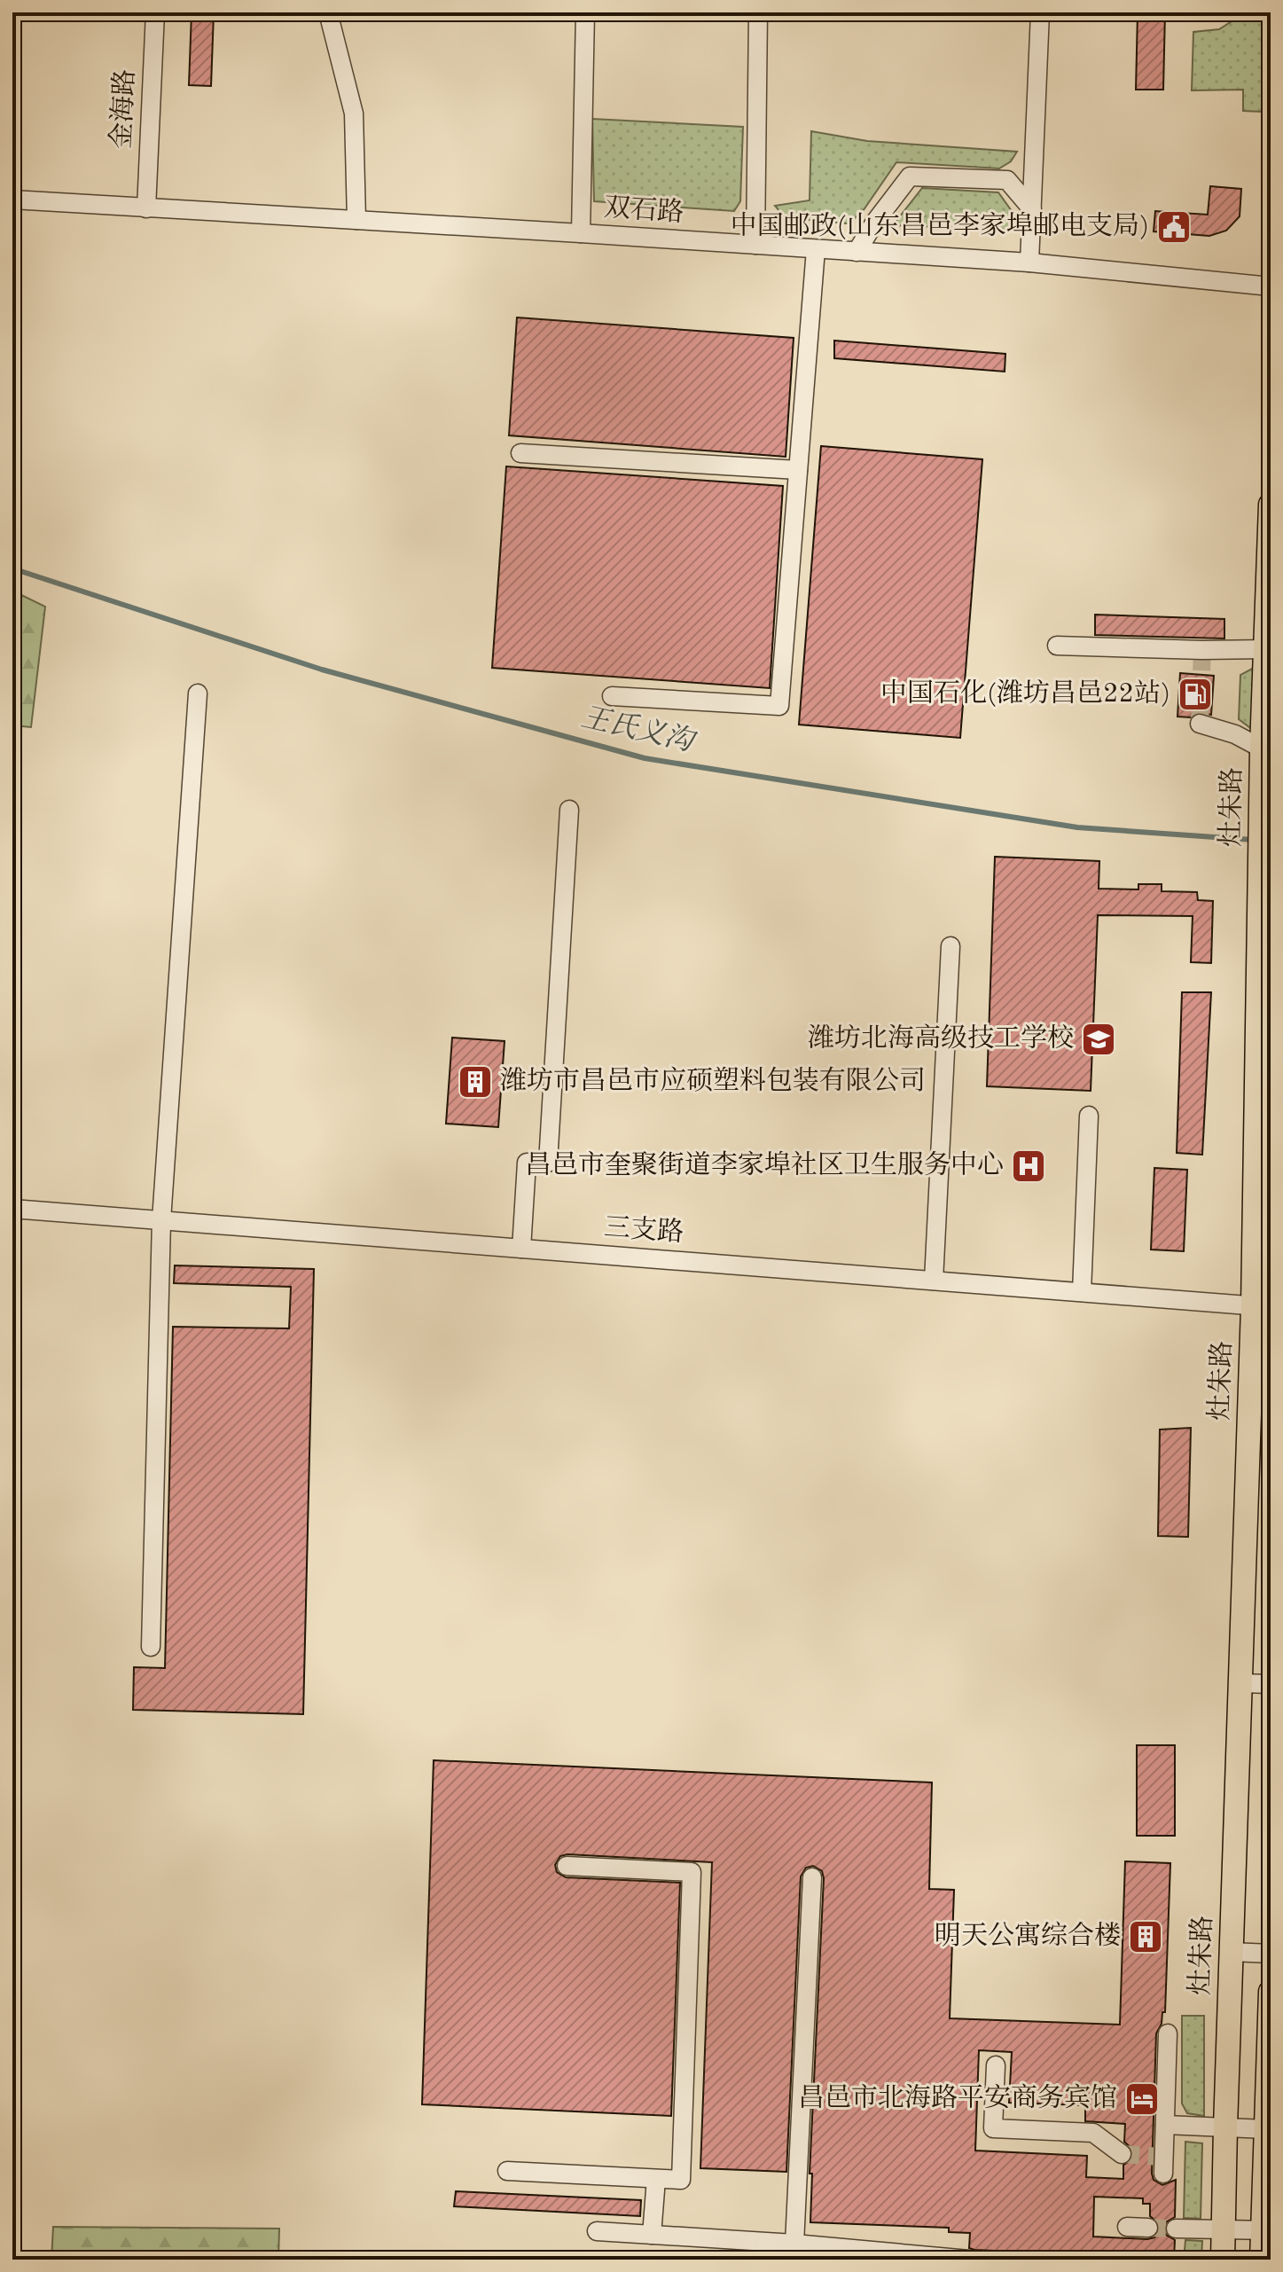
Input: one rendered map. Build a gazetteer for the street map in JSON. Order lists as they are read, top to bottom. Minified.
{"streets":{"main road":["灶朱路"],"street":["金海路","双石路","三支路"]},"crossings":[["金海路","双石路"],["灶朱路","三支路"]],"water":["王氏义沟"],"places":{"public building":["中国邮政(山东昌邑李家埠邮电支局)"],"fuel station":["中国石化(潍坊昌邑22站)"],"school or university":["潍坊北海高级技工学校"],"building":["潍坊市昌邑市应硕塑料包装有限公司","明天公寓综合楼"],"hospital":["昌邑市奎聚街道李家埠社区卫生服务中心"],"hotel":["昌邑市北海路平安商务宾馆"]}}
